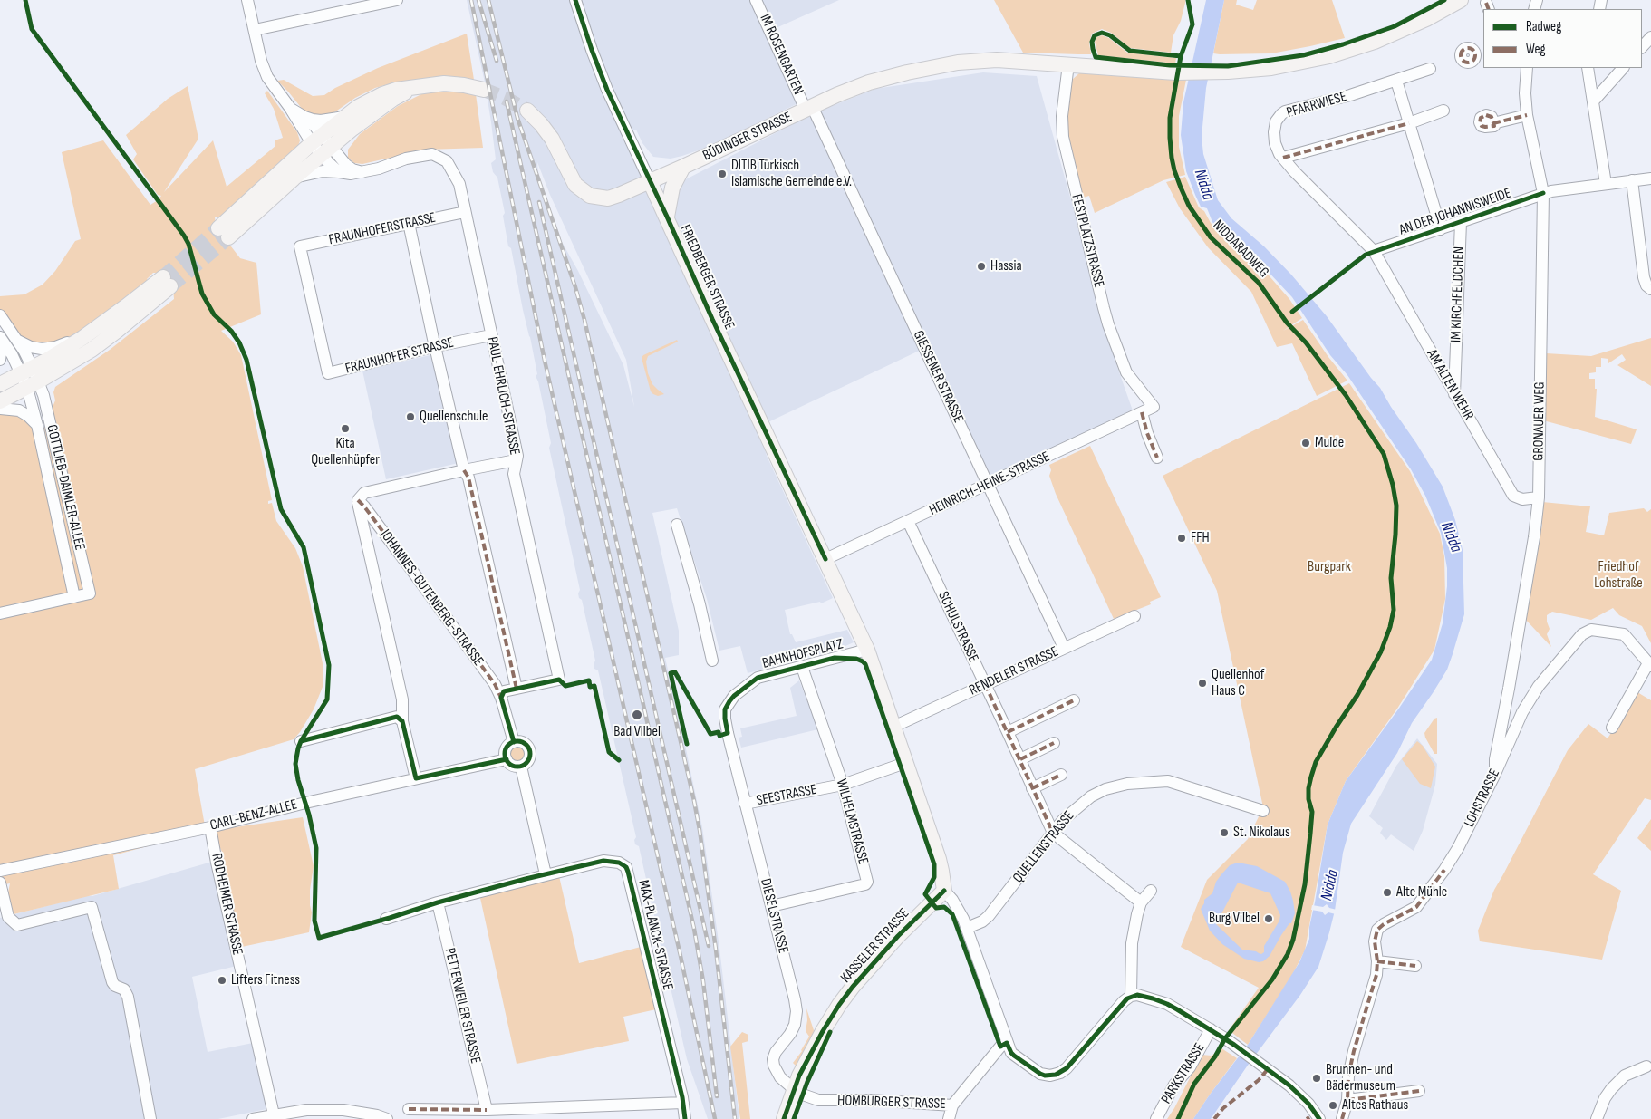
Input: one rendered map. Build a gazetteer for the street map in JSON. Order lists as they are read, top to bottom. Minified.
{"streets":{"main road":["BÜDINGER STRASSE","FRIEDBERGER STRASSE","KASSELER STRASSE"],"street":["IM ROSENGARTEN","PFARRWIESE","AN DER JOHANNISWEIDE","FRAUNHOFERSTRASSE","FESTPLATZSTRASSE","IM KIRCHFELDCHEN","FRAUNHOFER STRASSE","GIESSENER STRASSE","AM ALTEN WEHR","PAUL-EHRLICH-STRASSE","GRONAUER WEG","HEINRICH-HEINE-STRASSE","GOTTLIEB-DAIMLER-ALLEE","JOHANNES-GUTENBERG-STRASSE","SCHULSTRASSE","BAHNHOFSPLATZ","RENDELER STRASSE","SEESTRASSE","LOHSTRASSE","CARL-BENZ-ALLEE","WILHELMSTRASSE","QUELLENSTRASSE","RODHEIMER STRASSE","DIESELSTRASSE","MAX-PLANCK-STRASSE","PETTERWEILER STRASSE","PARKSTRASSE","HOMBURGER STRASSE"],"cycle path":["NIDDARADWEG"]},"crossings":[["IM ROSENGARTEN","BÜDINGER STRASSE"],["IM ROSENGARTEN","GIESSENER STRASSE"],["PFARRWIESE","AN DER JOHANNISWEIDE"],["PFARRWIESE","AM ALTEN WEHR"],["BÜDINGER STRASSE","FESTPLATZSTRASSE"],["BÜDINGER STRASSE","FRIEDBERGER STRASSE"],["BÜDINGER STRASSE","GIESSENER STRASSE"],["AN DER JOHANNISWEIDE","IM KIRCHFELDCHEN"],["AN DER JOHANNISWEIDE","AM ALTEN WEHR"],["AN DER JOHANNISWEIDE","GRONAUER WEG"],["FRAUNHOFERSTRASSE","FRAUNHOFER STRASSE"],["FRAUNHOFERSTRASSE","PAUL-EHRLICH-STRASSE"],["FESTPLATZSTRASSE","HEINRICH-HEINE-STRASSE"],["FRIEDBERGER STRASSE","HEINRICH-HEINE-STRASSE"],["FRIEDBERGER STRASSE","BAHNHOFSPLATZ"],["FRIEDBERGER STRASSE","RENDELER STRASSE"],["FRIEDBERGER STRASSE","SEESTRASSE"],["FRIEDBERGER STRASSE","QUELLENSTRASSE"],["FRIEDBERGER STRASSE","KASSELER STRASSE"],["FRIEDBERGER STRASSE","HOMBURGER STRASSE"],["IM KIRCHFELDCHEN","AM ALTEN WEHR"],["FRAUNHOFER STRASSE","PAUL-EHRLICH-STRASSE"],["GIESSENER STRASSE","HEINRICH-HEINE-STRASSE"],["GIESSENER STRASSE","RENDELER STRASSE"],["AM ALTEN WEHR","GRONAUER WEG"],["PAUL-EHRLICH-STRASSE","JOHANNES-GUTENBERG-STRASSE"],["GRONAUER WEG","LOHSTRASSE"],["HEINRICH-HEINE-STRASSE","SCHULSTRASSE"],["SCHULSTRASSE","RENDELER STRASSE"],["SCHULSTRASSE","QUELLENSTRASSE"],["BAHNHOFSPLATZ","WILHELMSTRASSE"],["BAHNHOFSPLATZ","DIESELSTRASSE"],["SEESTRASSE","WILHELMSTRASSE"],["SEESTRASSE","DIESELSTRASSE"],["CARL-BENZ-ALLEE","RODHEIMER STRASSE"],["WILHELMSTRASSE","DIESELSTRASSE"],["DIESELSTRASSE","KASSELER STRASSE"],["DIESELSTRASSE","HOMBURGER STRASSE"],["MAX-PLANCK-STRASSE","PETTERWEILER STRASSE"],["KASSELER STRASSE","HOMBURGER STRASSE"]],"water":["Nidda"],"parks":["Burgpark","Friedhof Lohstraße"],"places":["DITIB Türkisch Islamische Gemeinde e.V.","Hassia","Quellenschule","Kita Quellenhüpfer","Mulde","FFH","Quellenhof Haus C","Bad Vilbel","St. Nikolaus","Alte Mühle","Burg Vilbel","Lifters Fitness","Brunnen- und Bädermuseum","Altes Rathaus"],"legend":["Radweg","Weg"]}
